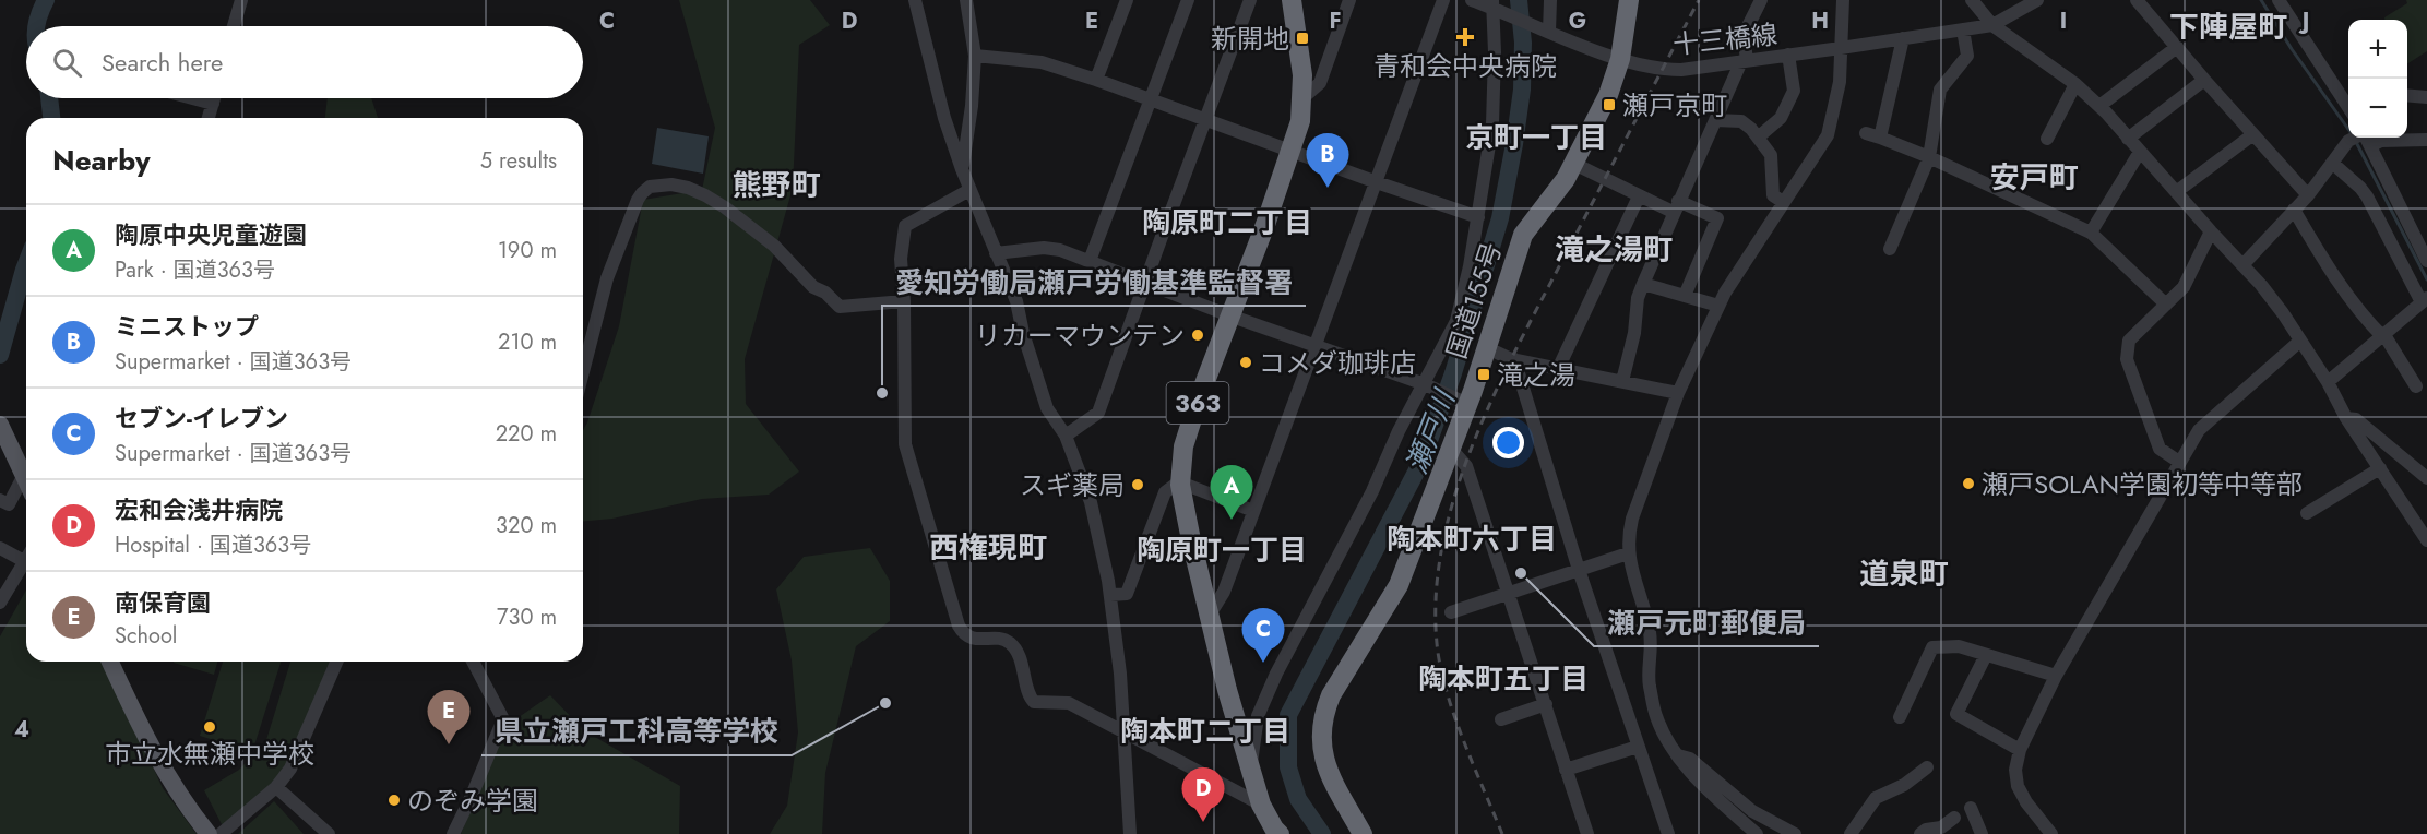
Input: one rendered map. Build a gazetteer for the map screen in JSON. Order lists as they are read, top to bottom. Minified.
{"streets":{"highway":["国道155号","363"],"street":["十三橋線"]},"crossings":[["十三橋線","国道155号"]],"districts":["下陣屋町","京町一丁目","安戸町","熊野町","陶原町二丁目","滝之湯町","陶本町六丁目","西権現町","陶原町一丁目","道泉町","陶本町五丁目","陶本町二丁目"],"water":["瀬戸川"],"places":{"health":["青和会中央病院"],"transit":["新開地","瀬戸京町","滝之湯"],"other":["リカーマウンテン","コメダ珈琲店","愛知労働局瀬戸労働基準監督署","瀬戸SOLAN学園初等中等部","スギ薬局","瀬戸元町郵便局","県立瀬戸工科高等学校","市立水無瀬中学校","のぞみ学園"]},"page":{"map_buttons":["+","−"],"search":"Search here","heading":["Nearby","5 results"],"pins":["B","A","C","E","D"],"list":[{"mark":"A","name":"陶原中央児童遊園","note":"Park · 国道363号","value":"190 m"},{"mark":"B","name":"ミニストップ","note":"Supermarket · 国道363号","value":"210 m"},{"mark":"C","name":"セブン-イレブン","note":"Supermarket · 国道363号","value":"220 m"},{"mark":"D","name":"宏和会浅井病院","note":"Hospital · 国道363号","value":"320 m"},{"mark":"E","name":"南保育園","note":"School","value":"730 m"}]},"grid":{"columns":["C","D","E","F","G","H","I","J"],"rows":["4"]}}
